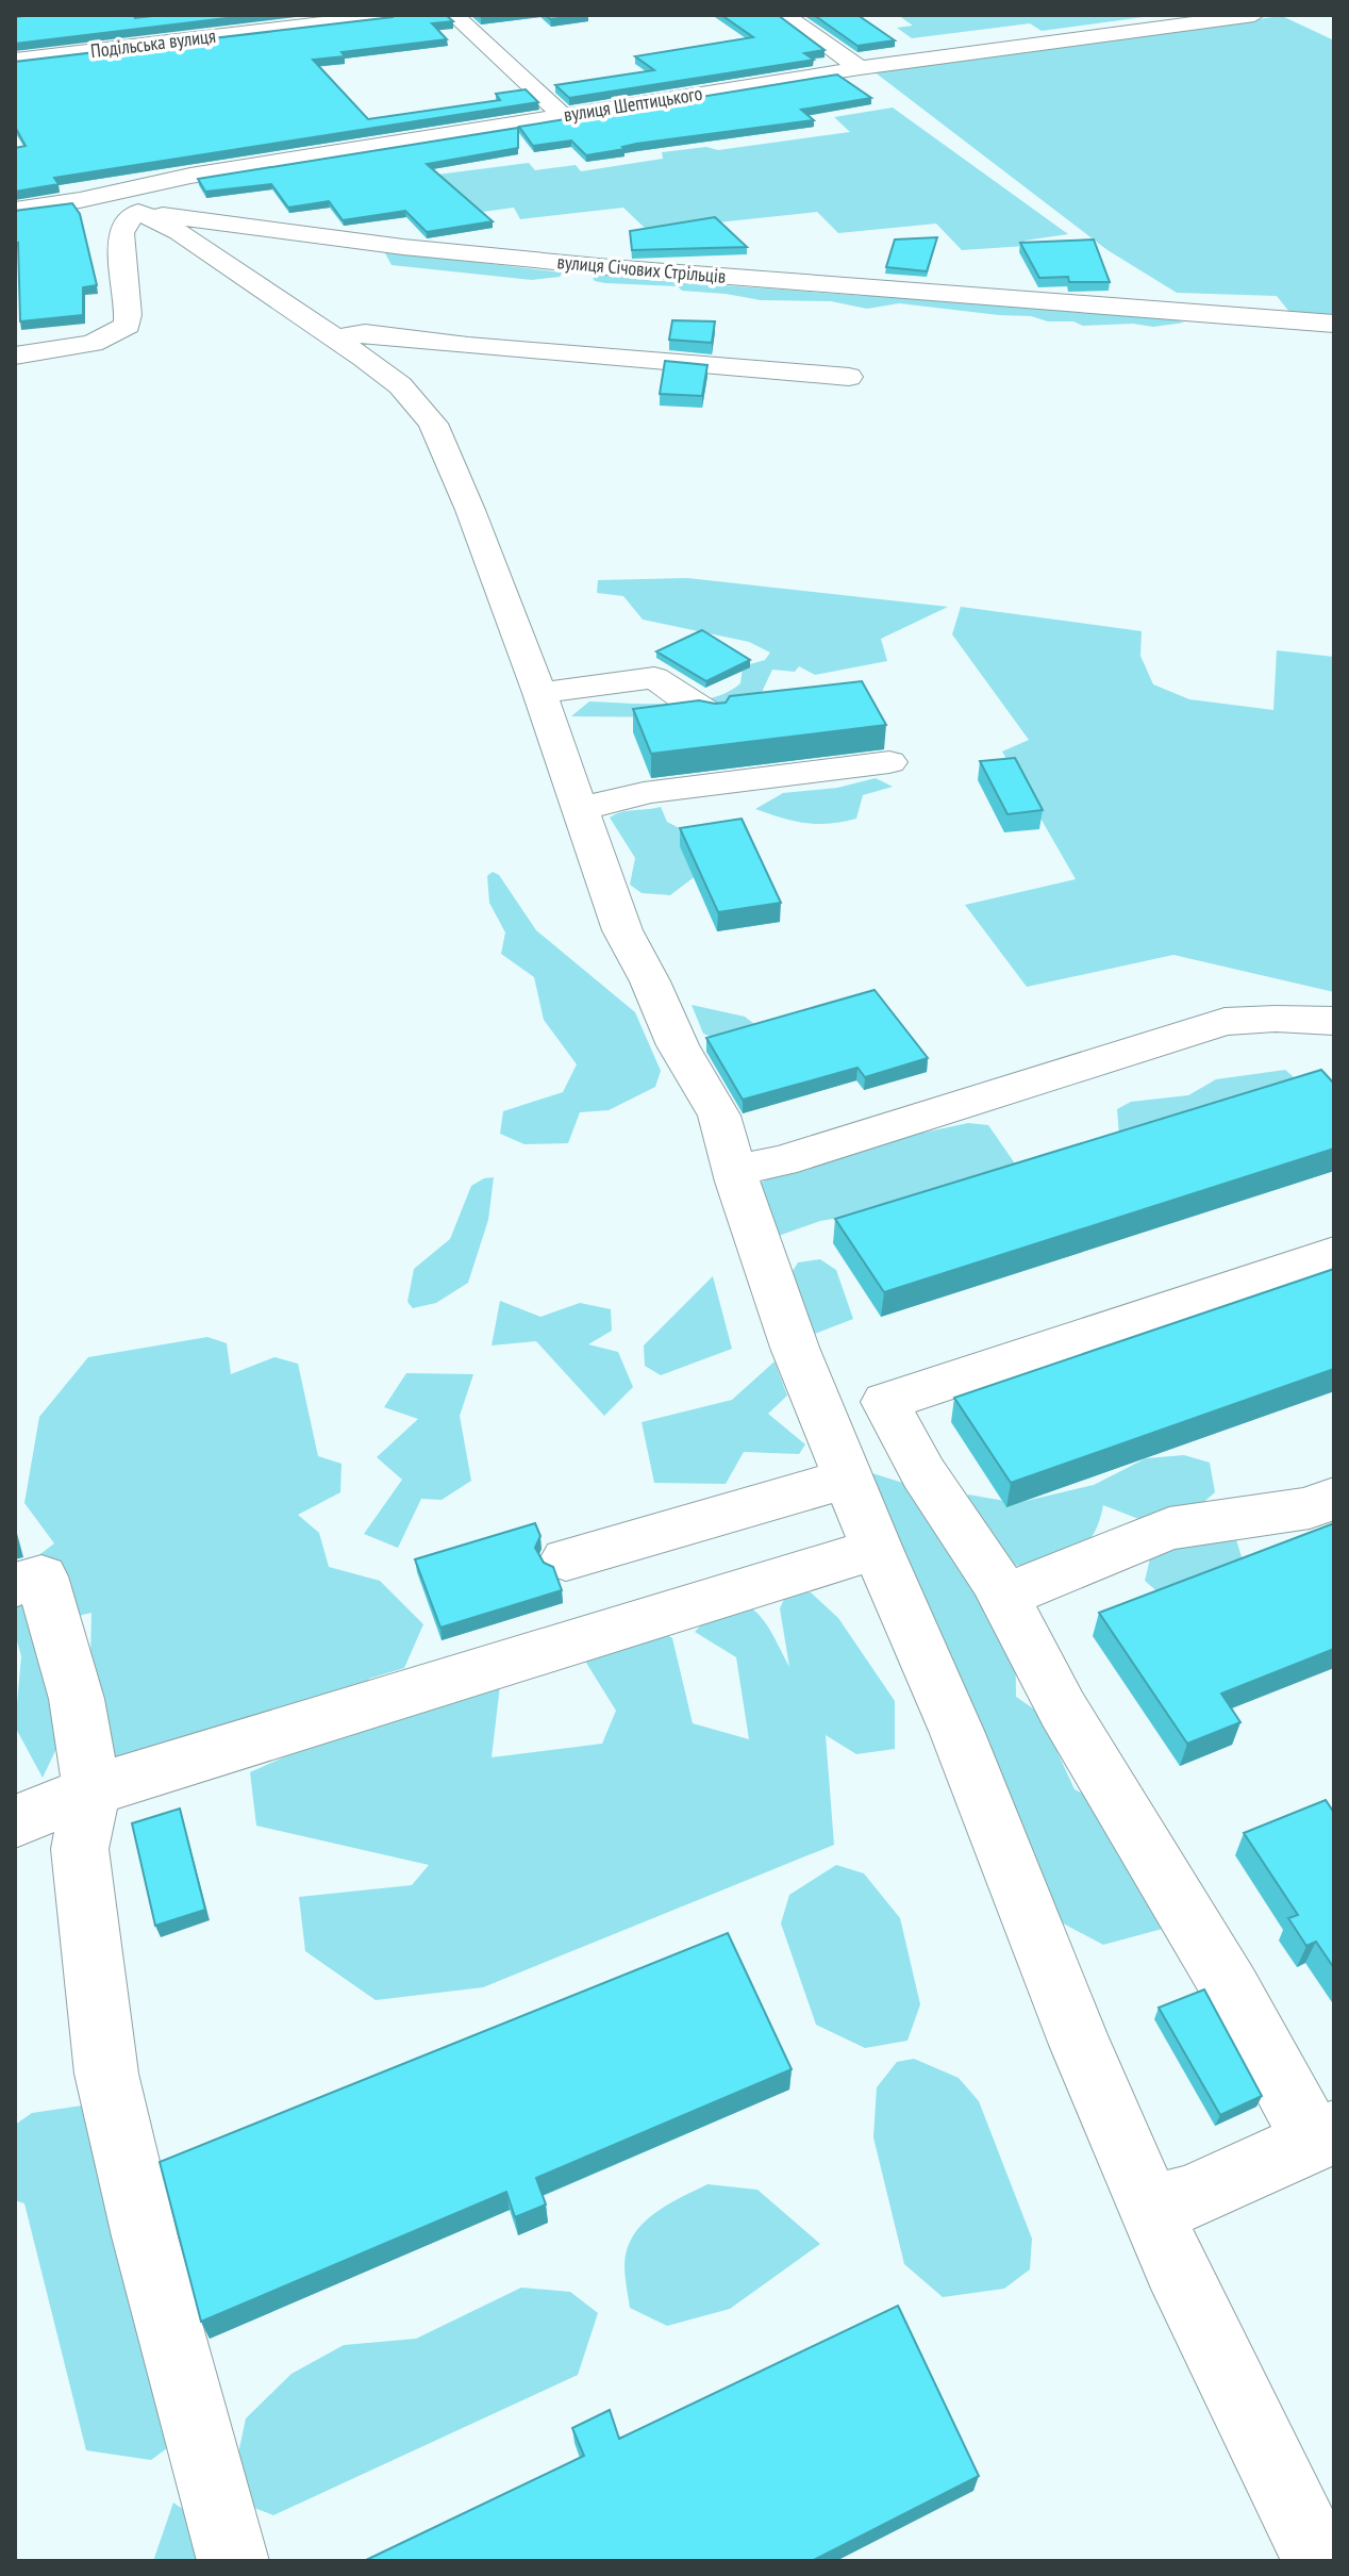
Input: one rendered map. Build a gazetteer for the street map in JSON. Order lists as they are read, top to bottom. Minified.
{"streets":{"street":["Подільська вулиця","вулиця Шептицького","вулиця Січових Стрільців"]},"crossings":[["вулиця Шептицького","вулиця Січових Стрільців"]]}
